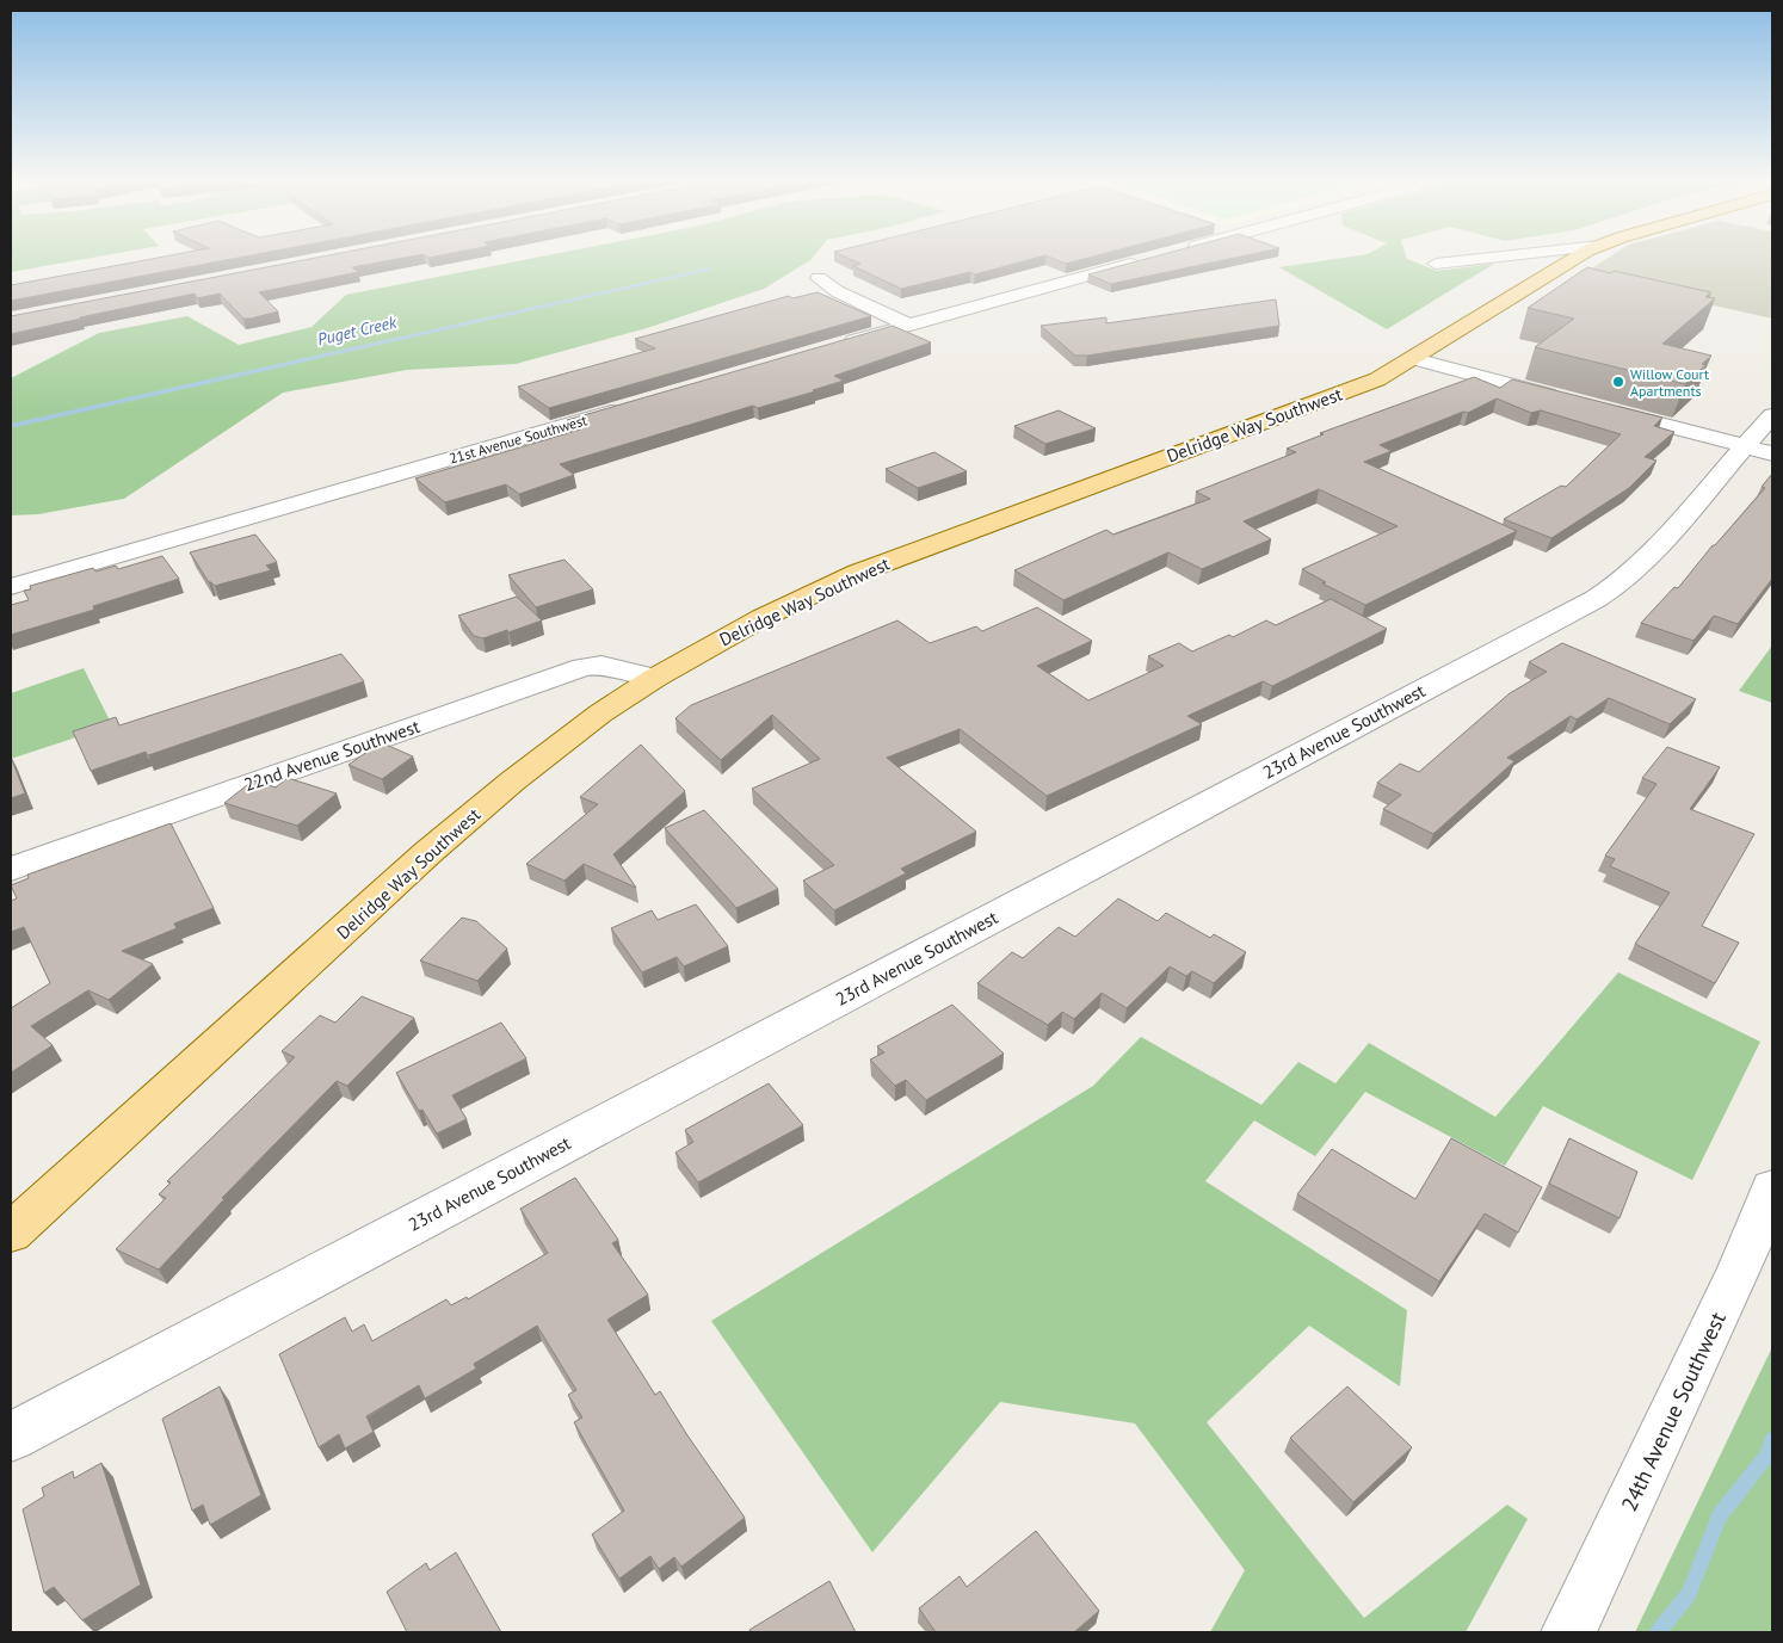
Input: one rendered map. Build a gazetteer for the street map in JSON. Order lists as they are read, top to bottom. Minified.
{"streets":{"main road":["Delridge Way Southwest"],"street":["21st Avenue Southwest","23rd Avenue Southwest","22nd Avenue Southwest","24th Avenue Southwest"]},"crossings":[["Delridge Way Southwest","22nd Avenue Southwest"]],"water":["Puget Creek"],"places":["Willow Court Apartments"]}
